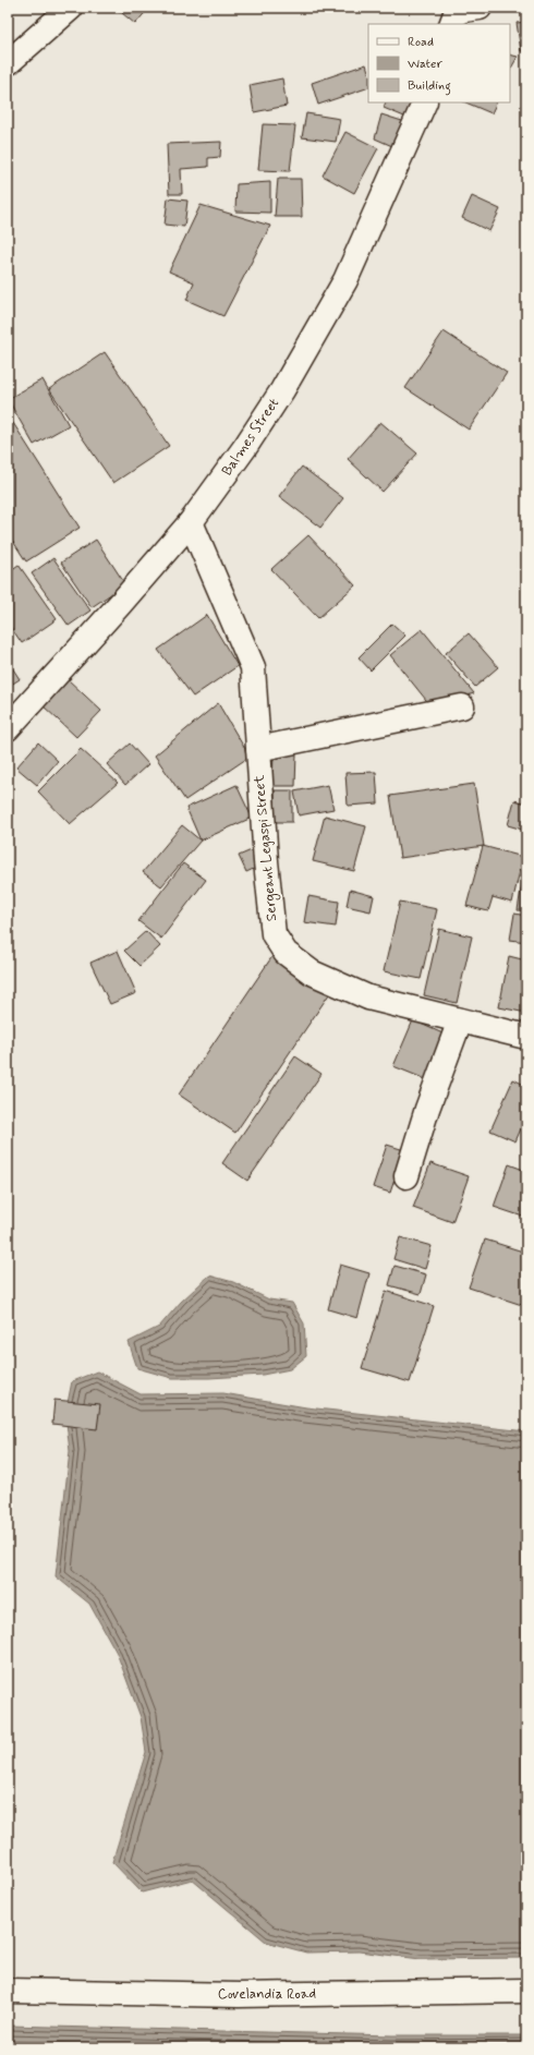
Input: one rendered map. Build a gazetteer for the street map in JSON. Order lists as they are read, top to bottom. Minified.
{"streets":{"street":["Balmes Street","Sergeant Legaspi Street","Covelandia Road"]},"crossings":[["Balmes Street","Sergeant Legaspi Street"]],"legend":["Road","Water","Building"]}
